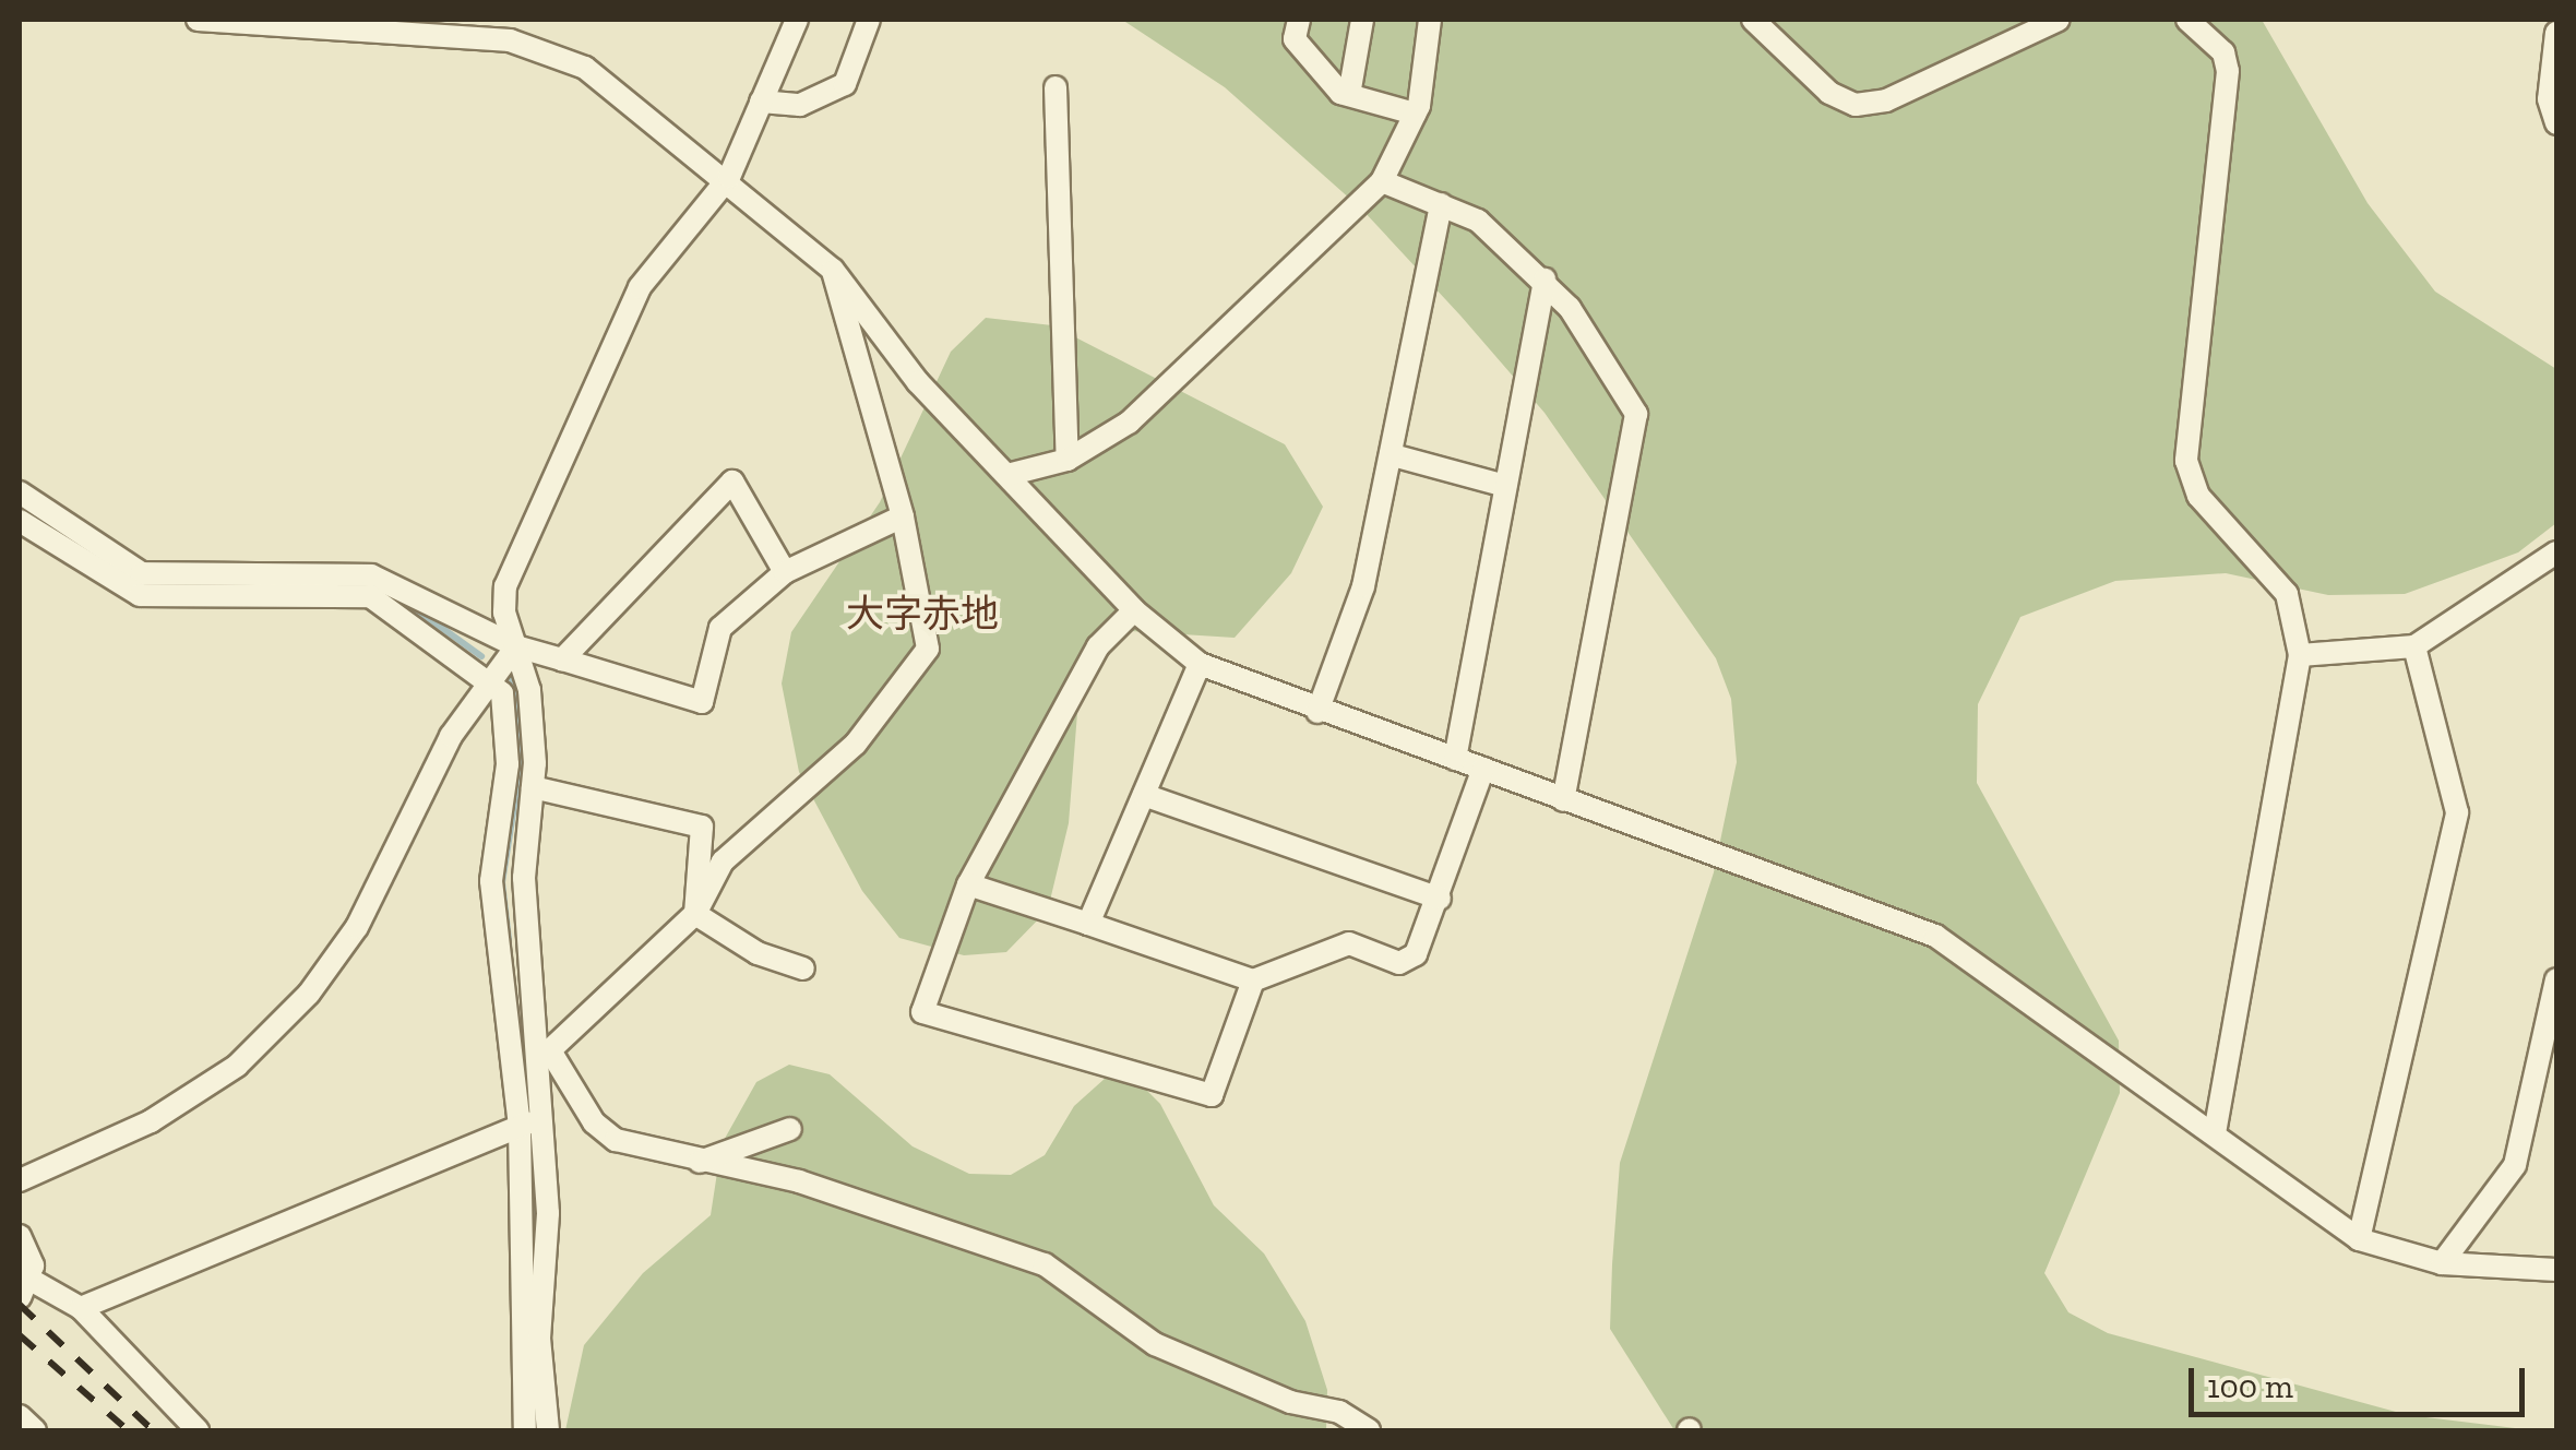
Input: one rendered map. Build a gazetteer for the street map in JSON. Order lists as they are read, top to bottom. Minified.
{"districts":["大字赤地"],"scale_bar":"100 m"}
